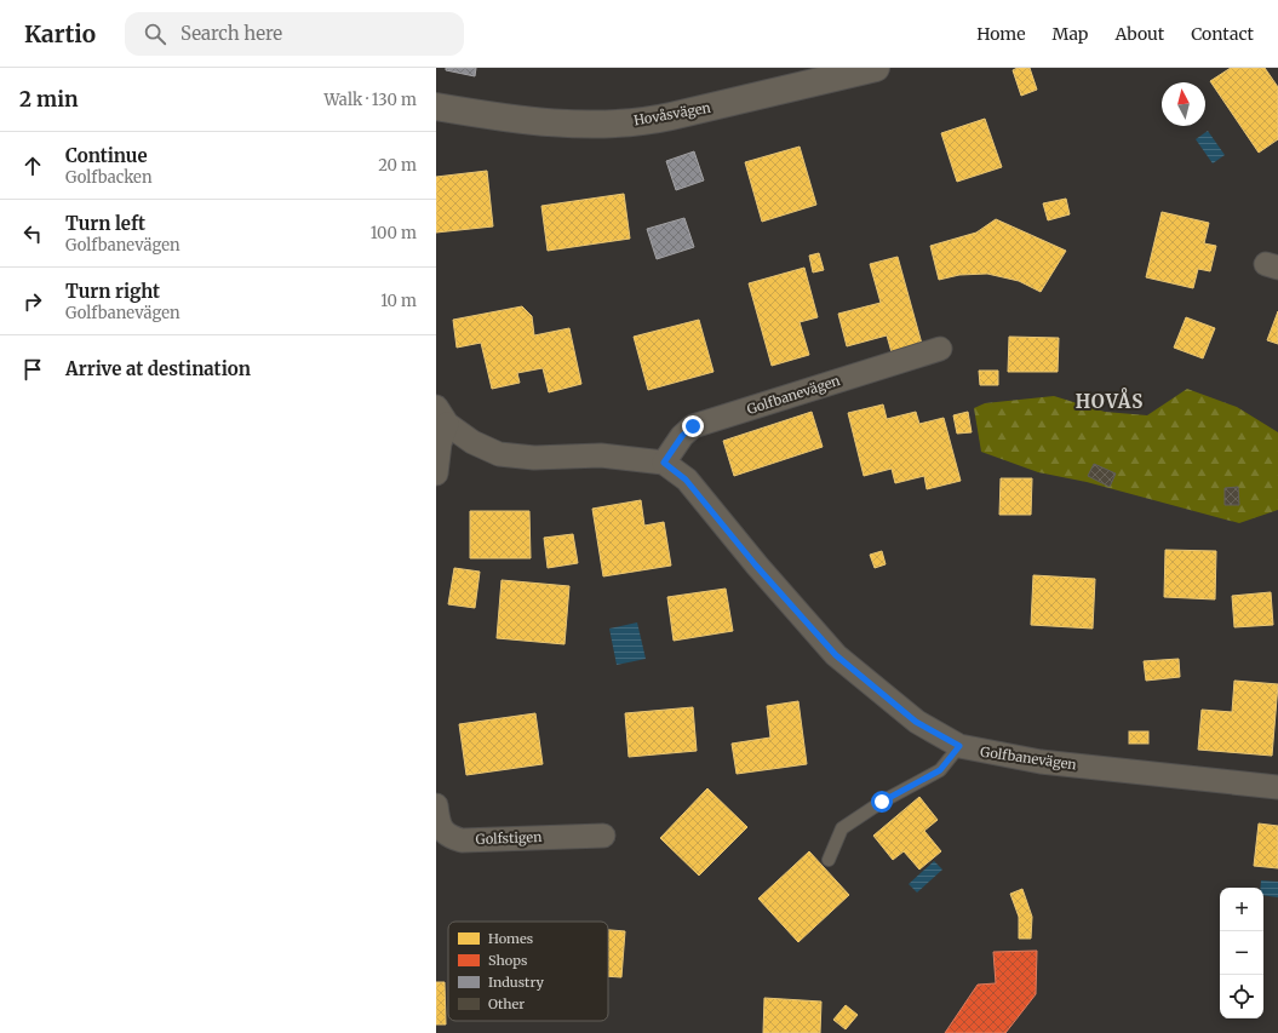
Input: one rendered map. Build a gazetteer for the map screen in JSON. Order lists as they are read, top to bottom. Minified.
{"streets":{"street":["Hovåsvägen","Golfbanevägen","Golfstigen"]},"districts":["HOVÅS"],"legend":["Homes","Shops","Industry","Other"],"north":"top","page":{"header":"Kartio","search":"Search here","nav":["Home","Map","About","Contact"],"heading":["2 min","Walk · 130 m"],"list":[["Continue","Golfbacken","20 m"],["Turn left","Golfbanevägen","100 m"],["Turn right","Golfbanevägen","10 m"],"Arrive at destination"],"map_buttons":["+","−"]}}
